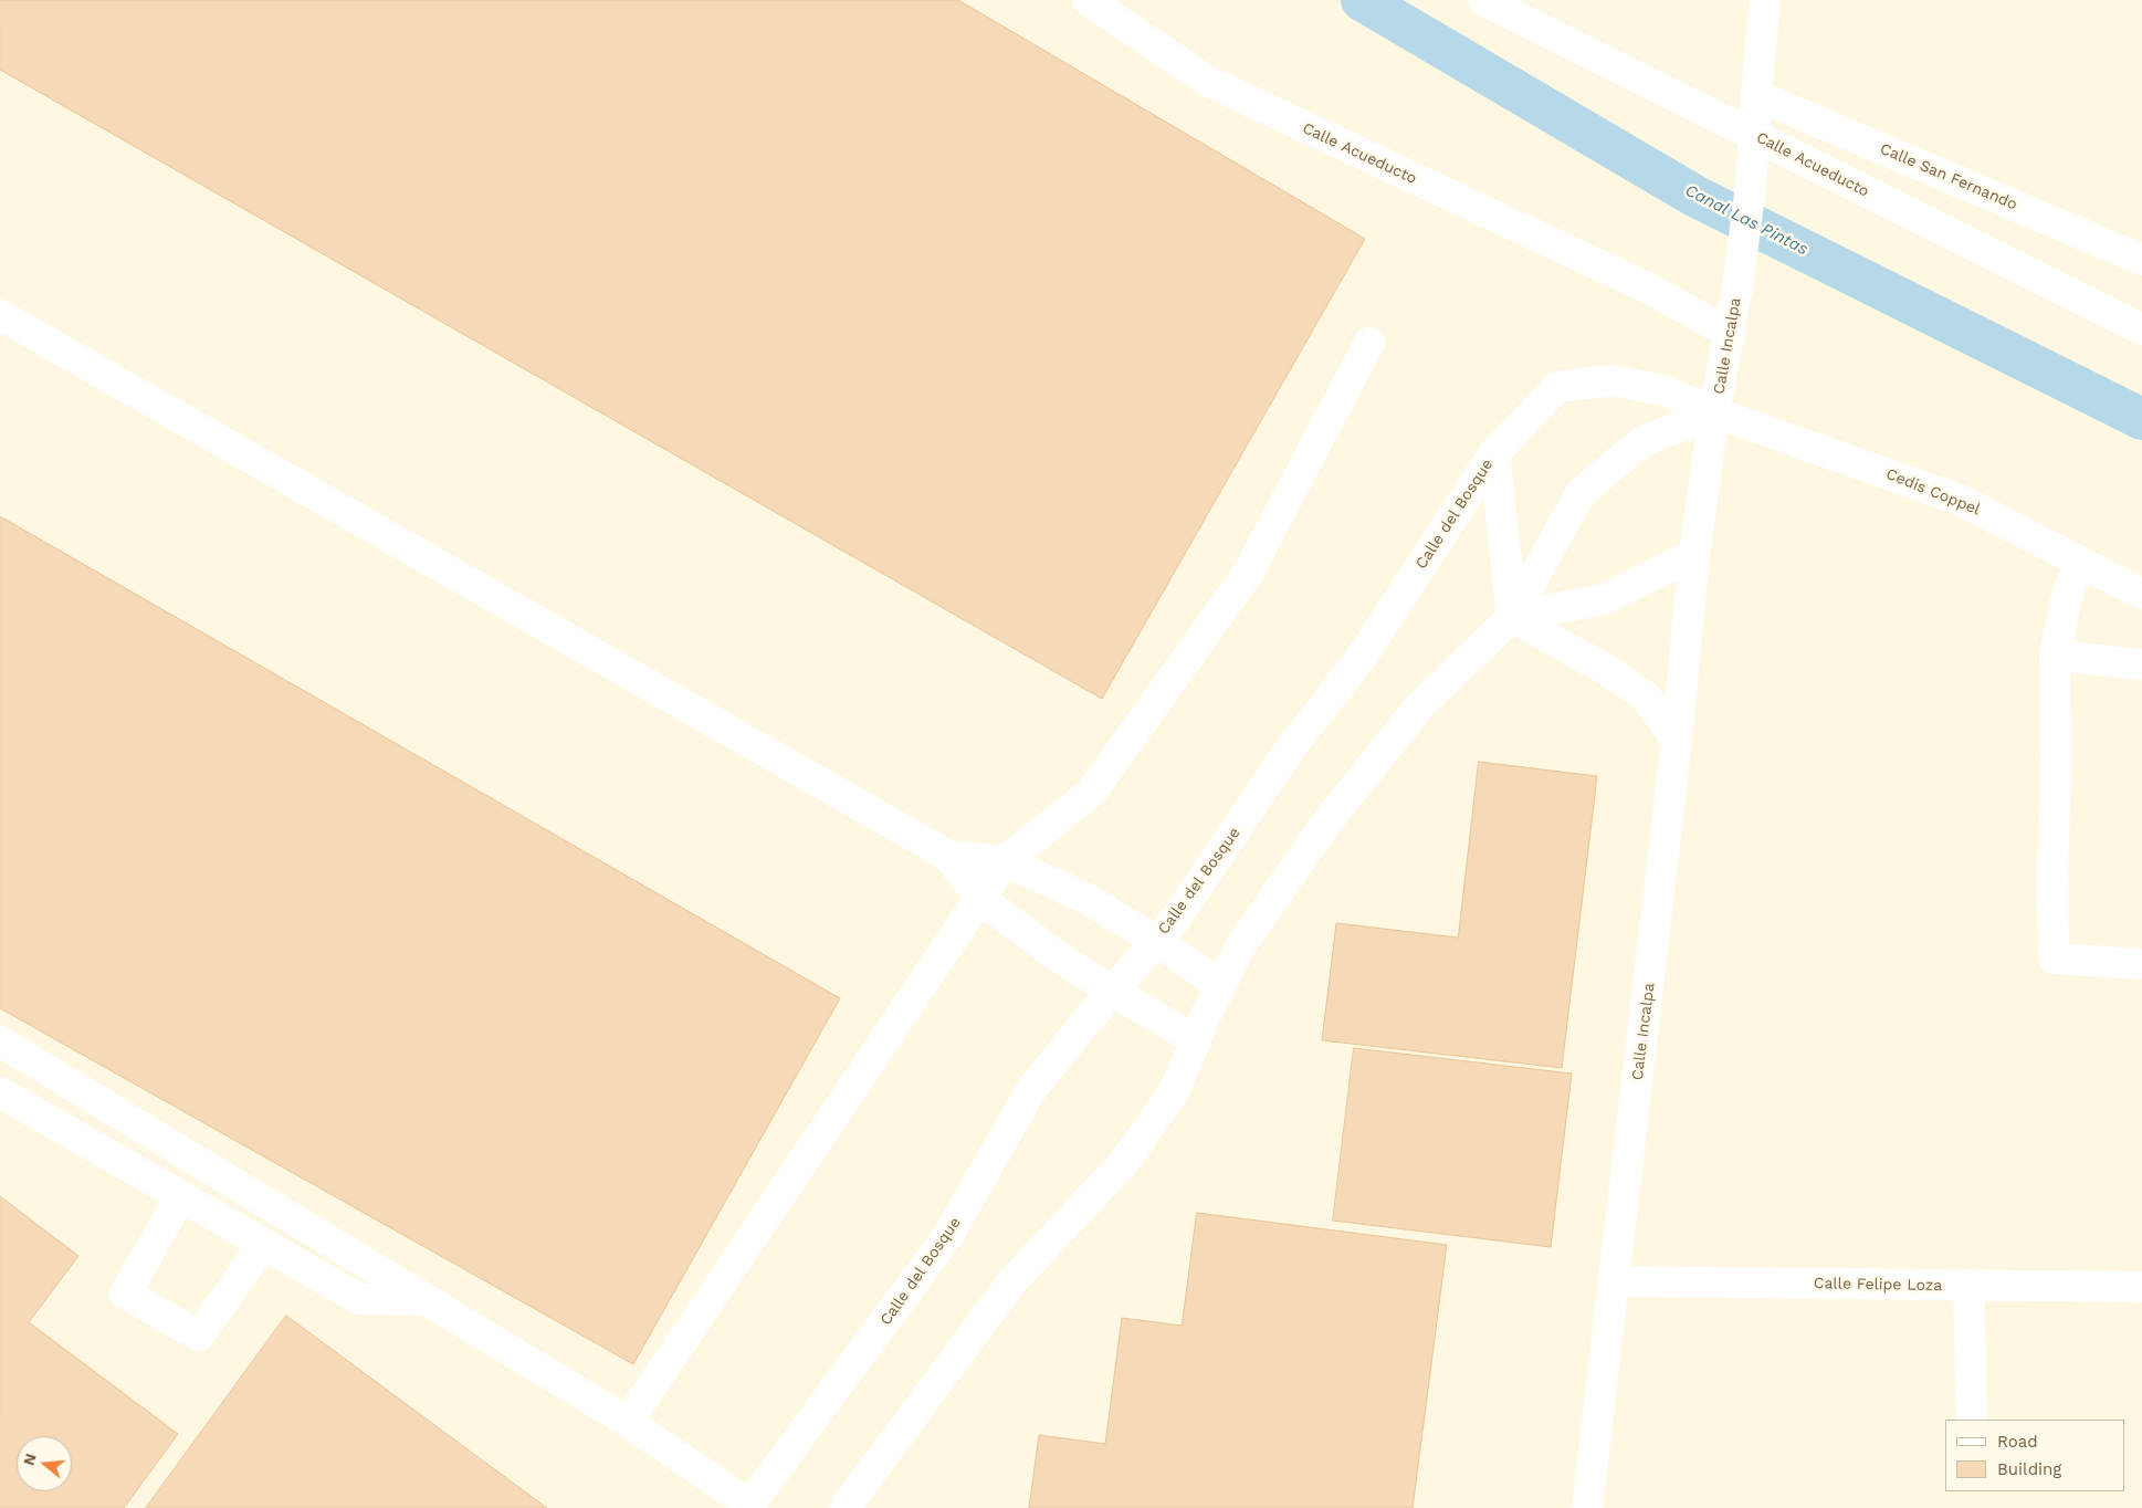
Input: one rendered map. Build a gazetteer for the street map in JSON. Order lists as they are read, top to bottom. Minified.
{"streets":{"street":["Calle Acueducto","Calle San Fernando","Calle Incalpa","Cedis Coppel","Calle del Bosque","Calle Felipe Loza"]},"crossings":[["Calle Acueducto","Calle Incalpa"],["Calle San Fernando","Calle Incalpa"],["Calle Incalpa","Cedis Coppel"],["Calle Incalpa","Calle del Bosque"],["Calle Incalpa","Calle Felipe Loza"],["Cedis Coppel","Calle del Bosque"]],"water":["Canal Las Pintas"],"legend":["Road","Building"],"north":"left"}
